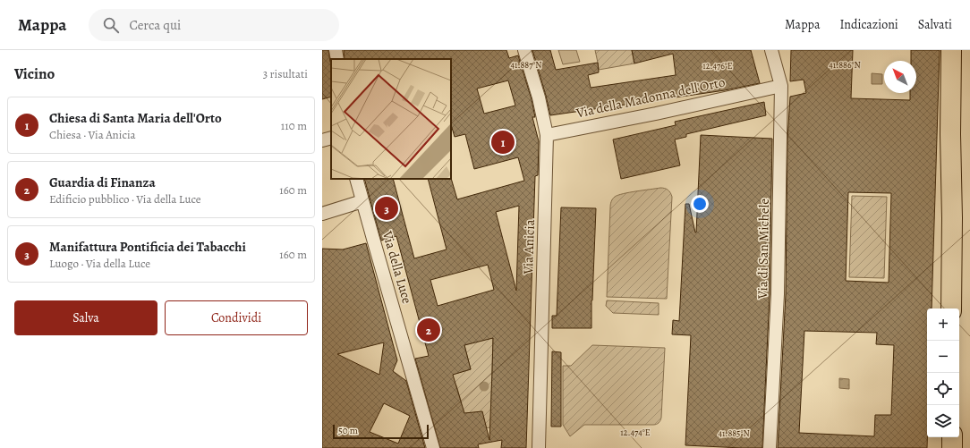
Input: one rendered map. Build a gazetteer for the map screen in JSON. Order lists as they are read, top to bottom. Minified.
{"streets":{"street":["Via della Madonna dell'Orto","Via Anicia","Via di San Michele","Via della Luce"]},"crossings":[["Via della Madonna dell'Orto","Via Anicia"],["Via della Madonna dell'Orto","Via di San Michele"]],"scale_bar":"50 m","north":"top left","page":{"header":"Mappa","search":"Cerca qui","nav":["Mappa","Indicazioni","Salvati"],"heading":["Vicino","3 risultati"],"list":[{"mark":"1","name":"Chiesa di Santa Maria dell'Orto","note":"Chiesa · Via Anicia","value":"110 m"},{"mark":"2","name":"Guardia di Finanza","note":"Edificio pubblico · Via della Luce","value":"160 m"},{"mark":"3","name":"Manifattura Pontificia dei Tabacchi","note":"Luogo · Via della Luce","value":"160 m"}],"pins":["1","3","2"],"buttons":["Salva","Condividi"],"map_buttons":["+","−"],"scale":"50 m"},"coordinates":["41.887°N","41.886°N","12.476°E","12.474°E","41.885°N"]}
